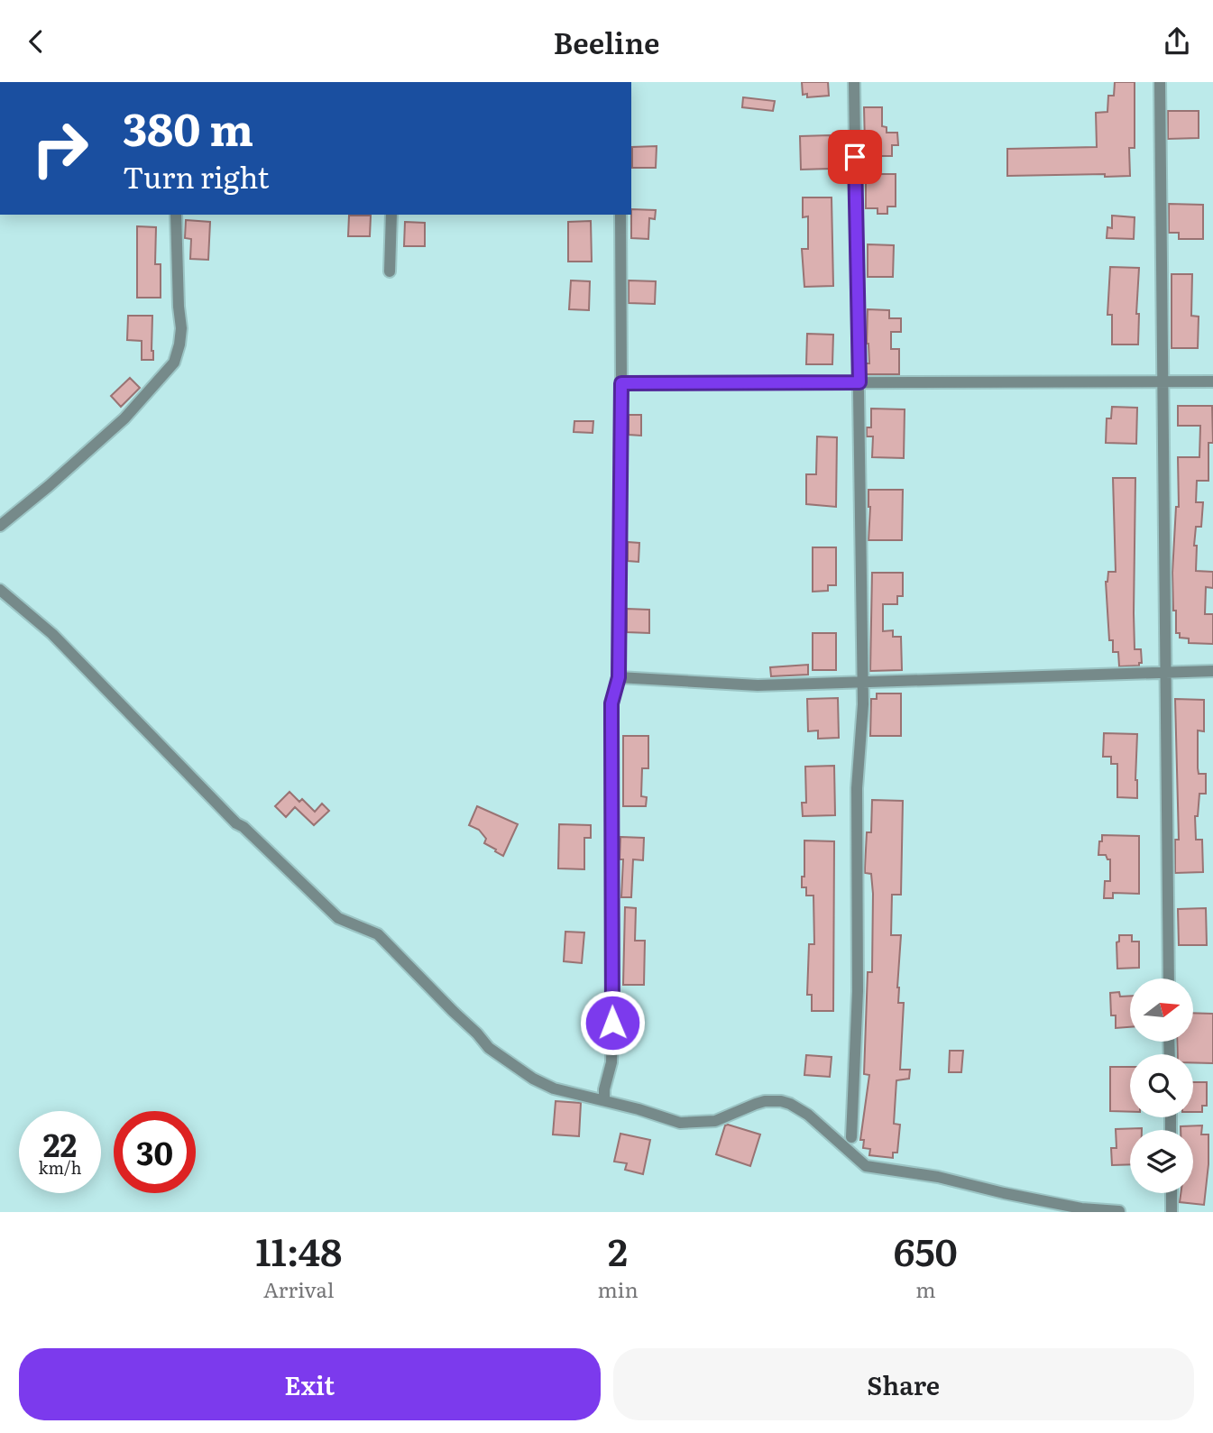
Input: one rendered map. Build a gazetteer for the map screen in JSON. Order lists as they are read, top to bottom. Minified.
{"north":"right","page":{"header":"Beeline","turn":["380 m","Turn right"],"speed":"22 km/h","limit":"30","eta":["11:48","Arrival","2","min","650","m"],"buttons":["Exit","Share"]}}
